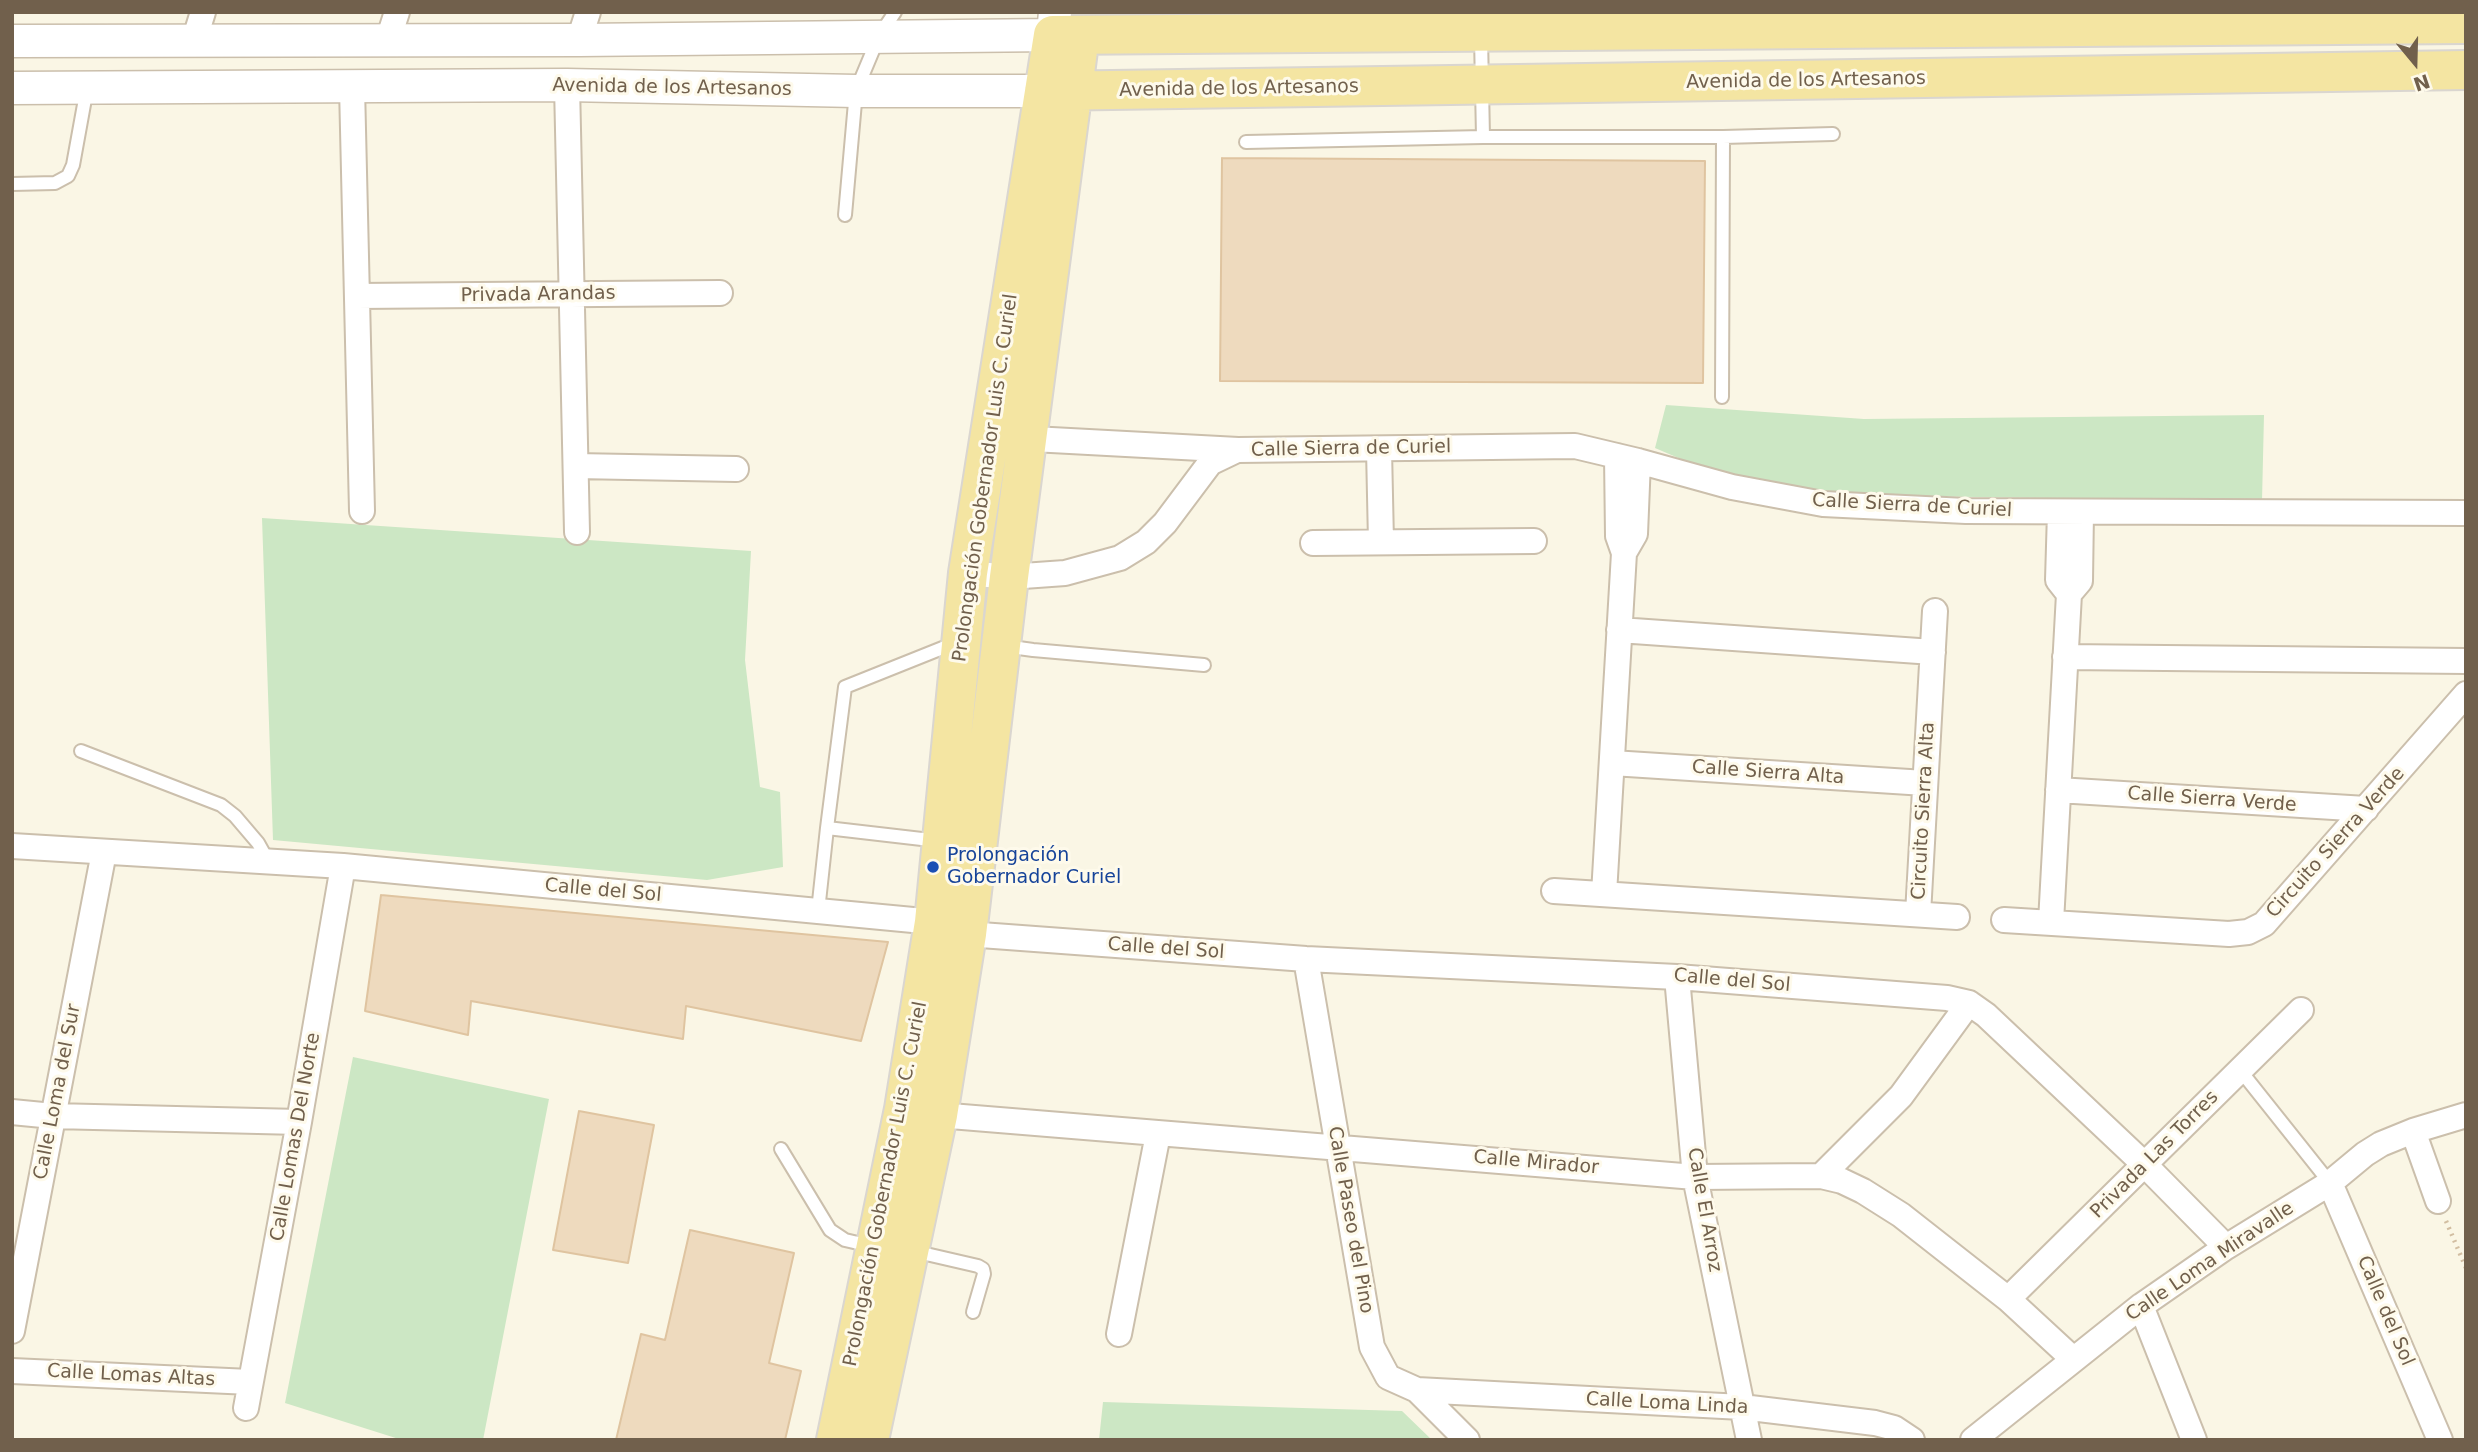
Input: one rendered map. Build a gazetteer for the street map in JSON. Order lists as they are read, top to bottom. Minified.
{"streets":{"main road":["Avenida de los Artesanos","Prolongación Gobernador Luis C. Curiel"],"street":["Privada Arandas","Calle Sierra de Curiel","Calle Sierra Alta","Calle Sierra Verde","Circuito Sierra Alta","Circuito Sierra Verde","Calle del Sol","Calle Loma del Sur","Calle Lomas Del Norte","Privada Las Torres","Calle Mirador","Calle El Arroz","Calle Paseo del Pino","Calle Loma Miravalle","Calle Lomas Altas","Calle Loma Linda"]},"crossings":[["Avenida de los Artesanos","Prolongación Gobernador Luis C. Curiel"],["Calle Sierra de Curiel","Prolongación Gobernador Luis C. Curiel"],["Prolongación Gobernador Luis C. Curiel","Calle del Sol"],["Prolongación Gobernador Luis C. Curiel","Calle Mirador"],["Calle Sierra Alta","Circuito Sierra Alta"],["Calle Sierra Verde","Circuito Sierra Verde"],["Calle del Sol","Calle Loma del Sur"],["Calle del Sol","Calle Lomas Del Norte"],["Calle del Sol","Privada Las Torres"],["Calle del Sol","Calle El Arroz"],["Calle del Sol","Calle Paseo del Pino"],["Calle del Sol","Calle Loma Miravalle"],["Calle Lomas Del Norte","Calle Lomas Altas"],["Privada Las Torres","Calle Mirador"],["Calle Mirador","Calle El Arroz"],["Calle Mirador","Calle Paseo del Pino"],["Calle Mirador","Calle Loma Miravalle"],["Calle El Arroz","Calle Loma Linda"],["Calle Paseo del Pino","Calle Loma Linda"]],"places":["Prolongación Gobernador Curiel"],"north":"bottom"}
